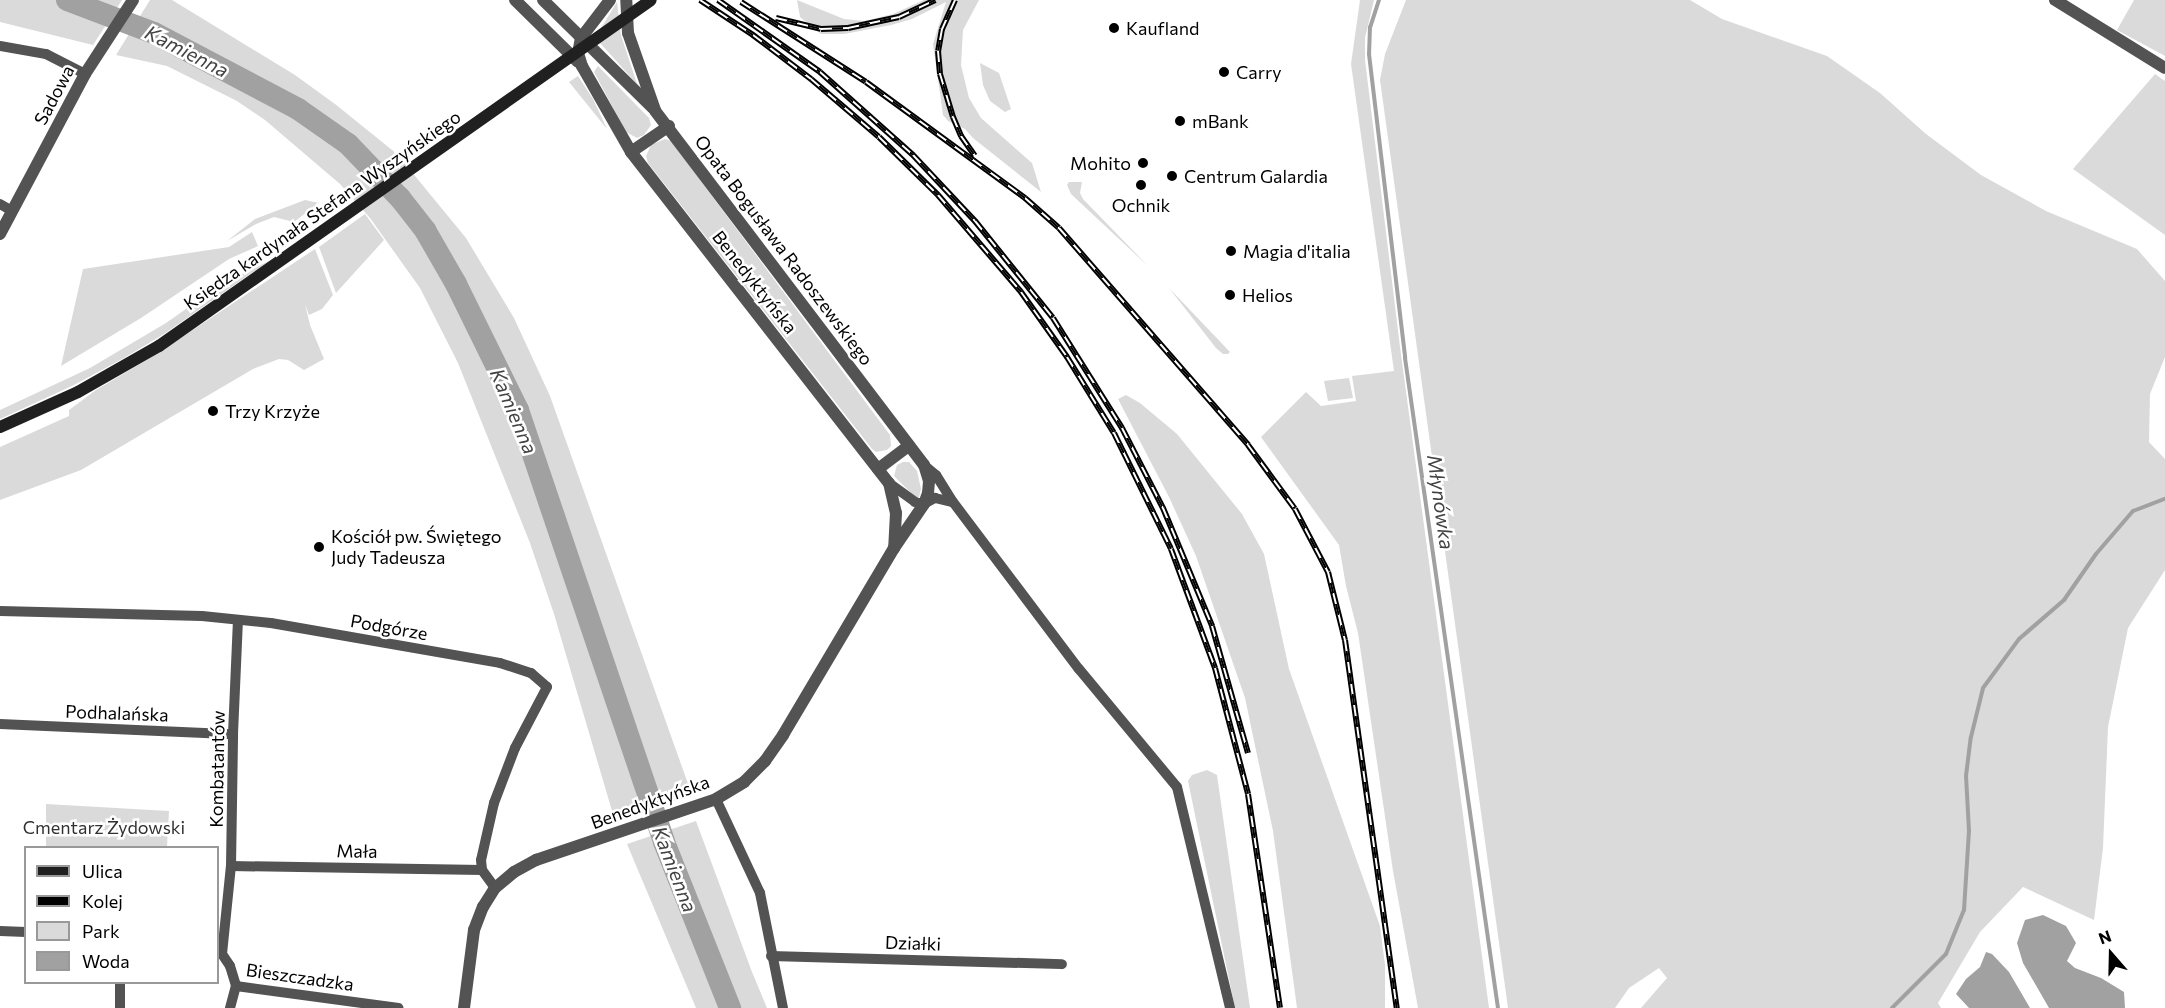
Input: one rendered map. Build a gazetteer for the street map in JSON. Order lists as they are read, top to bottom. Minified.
{"streets":{"main road":["Księdza kardynała Stefana Wyszyńskiego"],"street":["Sadowa","Opata Bogusława Radoszewskiego","Benedyktyńska","Podgórze","Podhalańska","Kombatantów","Mała","Działki","Bieszczadzka"]},"crossings":[["Opata Bogusława Radoszewskiego","Benedyktyńska"],["Podgórze","Kombatantów"],["Podgórze","Mała"],["Podhalańska","Kombatantów"],["Kombatantów","Mała"],["Kombatantów","Bieszczadzka"]],"water":["Kamienna","Młynówka"],"parks":["Cmentarz Żydowski"],"places":["Kaufland","Carry","mBank","Mohito","Centrum Galardia","Ochnik","Magia d'italia","Helios","Trzy Krzyże","Kościół pw. Świętego Judy Tadeusza"],"legend":["Ulica","Kolej","Park","Woda"],"north":"top"}
